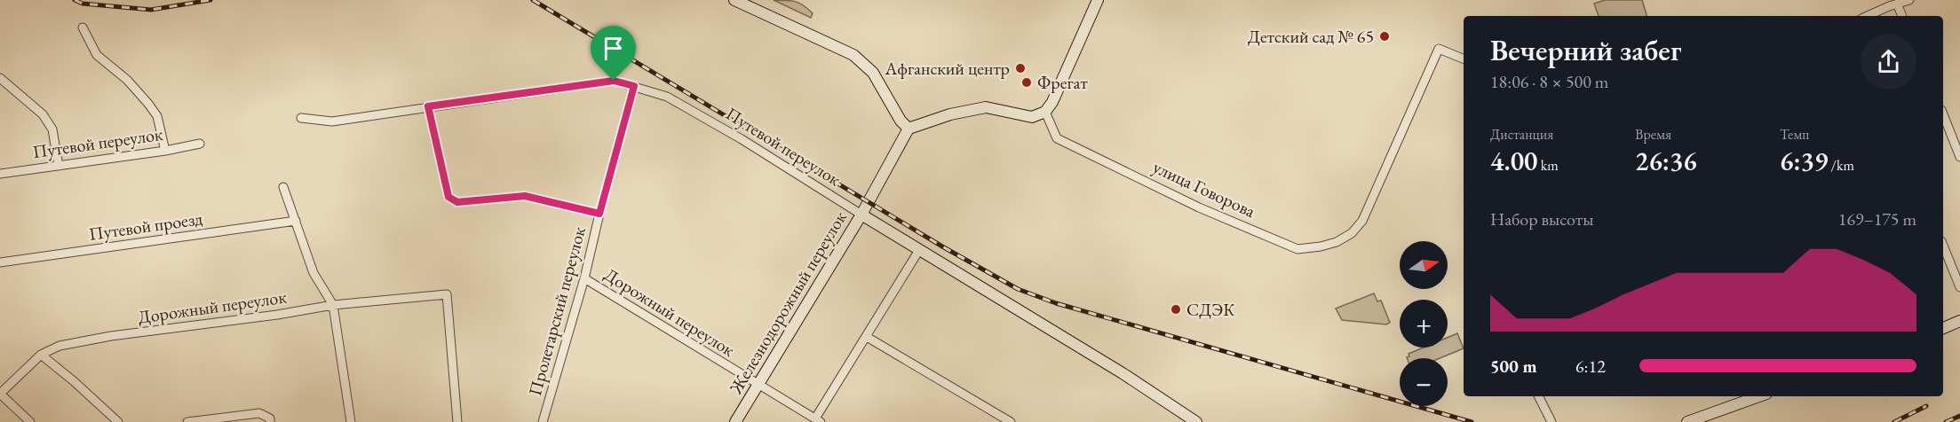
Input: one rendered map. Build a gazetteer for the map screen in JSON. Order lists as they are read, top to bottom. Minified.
{"streets":{"street":["Путевой переулок","улица Говорова","Путевой проезд","Железнодорожный переулок","Дорожный переулок","Пролетарский переулок"]},"crossings":[["Путевой переулок","Железнодорожный переулок"],["Путевой переулок","Пролетарский переулок"],["Железнодорожный переулок","Дорожный переулок"],["Дорожный переулок","Пролетарский переулок"]],"places":["Детский сад № 65","Афганский центр","Фрегат","СДЭК"],"north":"right","page":{"heading":["Вечерний забег","18:06 · 8 × 500 m"],"stats":[["Дистанция","4.00 km"],["Время","26:36"],["Темп","6:39 /km"]],"chart":["Набор высоты","169–175 m"],"map_buttons":["+","−"],"list":[{"name":"500 m","note":"6:12"}]}}
